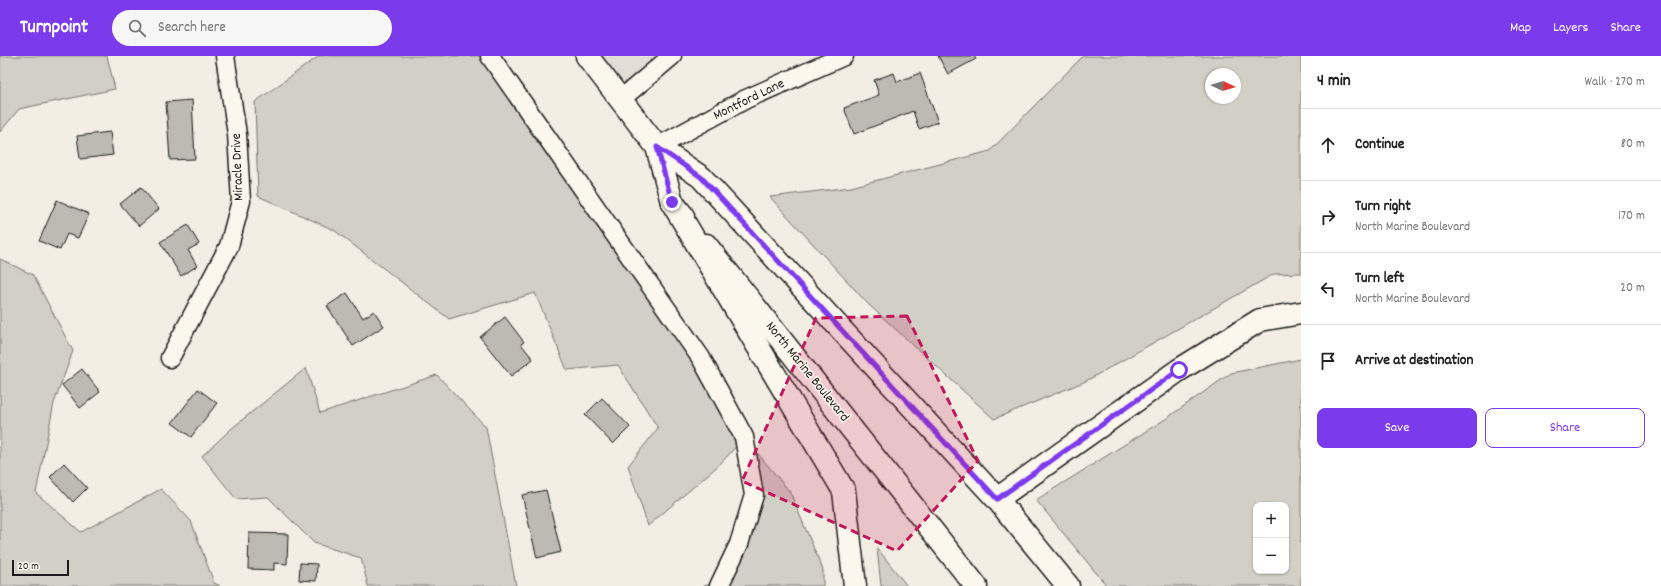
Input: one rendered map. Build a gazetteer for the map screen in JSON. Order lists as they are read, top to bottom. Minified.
{"streets":{"main road":["North Marine Boulevard"],"street":["Montford Lane","Miracle Drive"]},"crossings":[["Montford Lane","North Marine Boulevard"]],"scale_bar":"20 m","north":"right","page":{"header":"Turnpoint","search":"Search here","nav":["Map","Layers","Share"],"heading":["4 min","Walk · 270 m"],"list":[["Continue","80 m"],["Turn right","North Marine Boulevard","170 m"],["Turn left","North Marine Boulevard","20 m"],"Arrive at destination"],"buttons":["Save","Share"],"map_buttons":["+","−"],"scale":"20 m"}}
